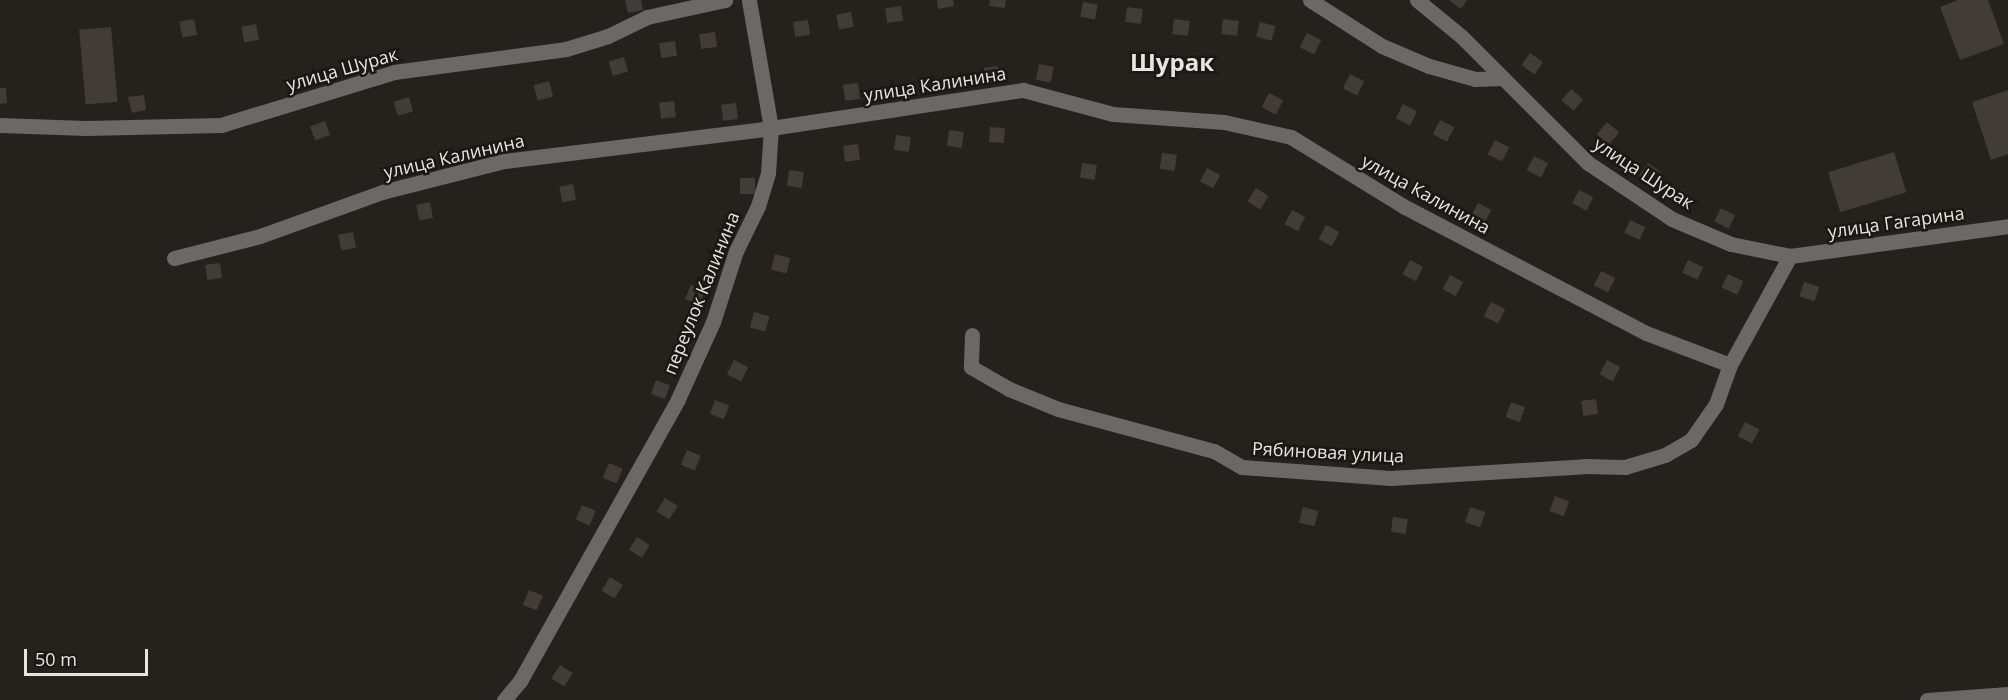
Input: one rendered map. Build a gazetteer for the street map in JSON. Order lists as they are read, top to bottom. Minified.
{"streets":{"street":["улица Шурак","улица Калинина","улица Гагарина","переулок Калинина","Рябиновая улица"]},"crossings":[["улица Шурак","улица Гагарина"],["улица Калинина","переулок Калинина"],["улица Калинина","Рябиновая улица"]],"districts":["Шурак"],"scale_bar":"50 m"}
